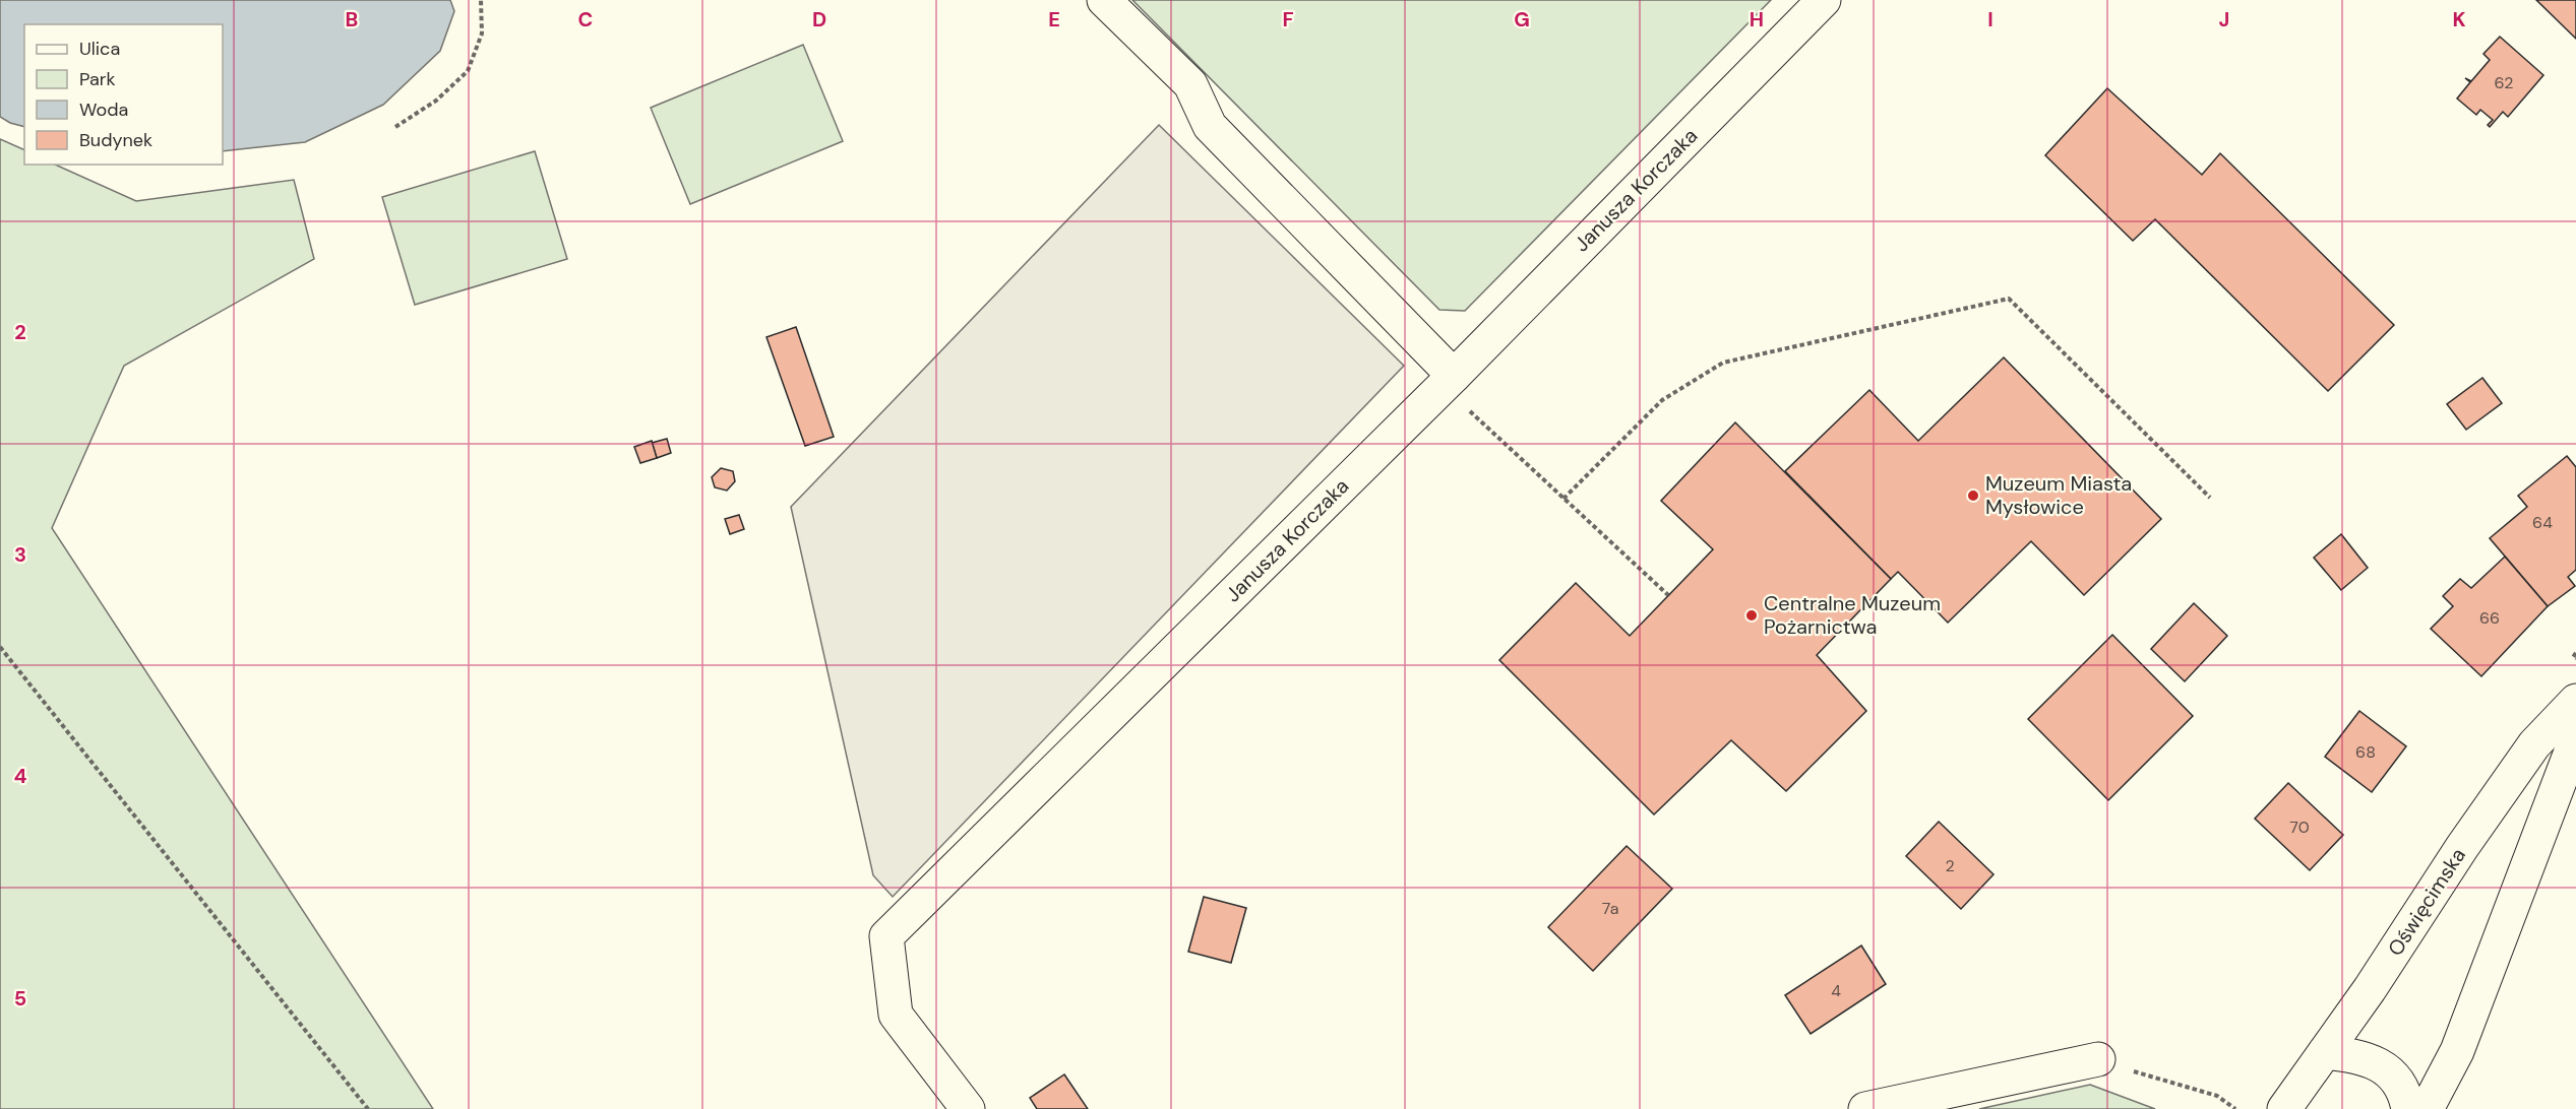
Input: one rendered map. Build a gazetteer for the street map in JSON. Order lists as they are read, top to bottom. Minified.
{"streets":{"street":["Janusza Korczaka","Oświęcimska"]},"places":["Muzeum Miasta Mysłowice","Centralne Muzeum Pożarnictwa"],"house_numbers":["62","64","66","68","70","2","7a","4"],"legend":["Ulica","Park","Woda","Budynek"],"grid":{"columns":["B","C","D","E","F","G","H","I","J","K"],"rows":["2","3","4","5"]}}
